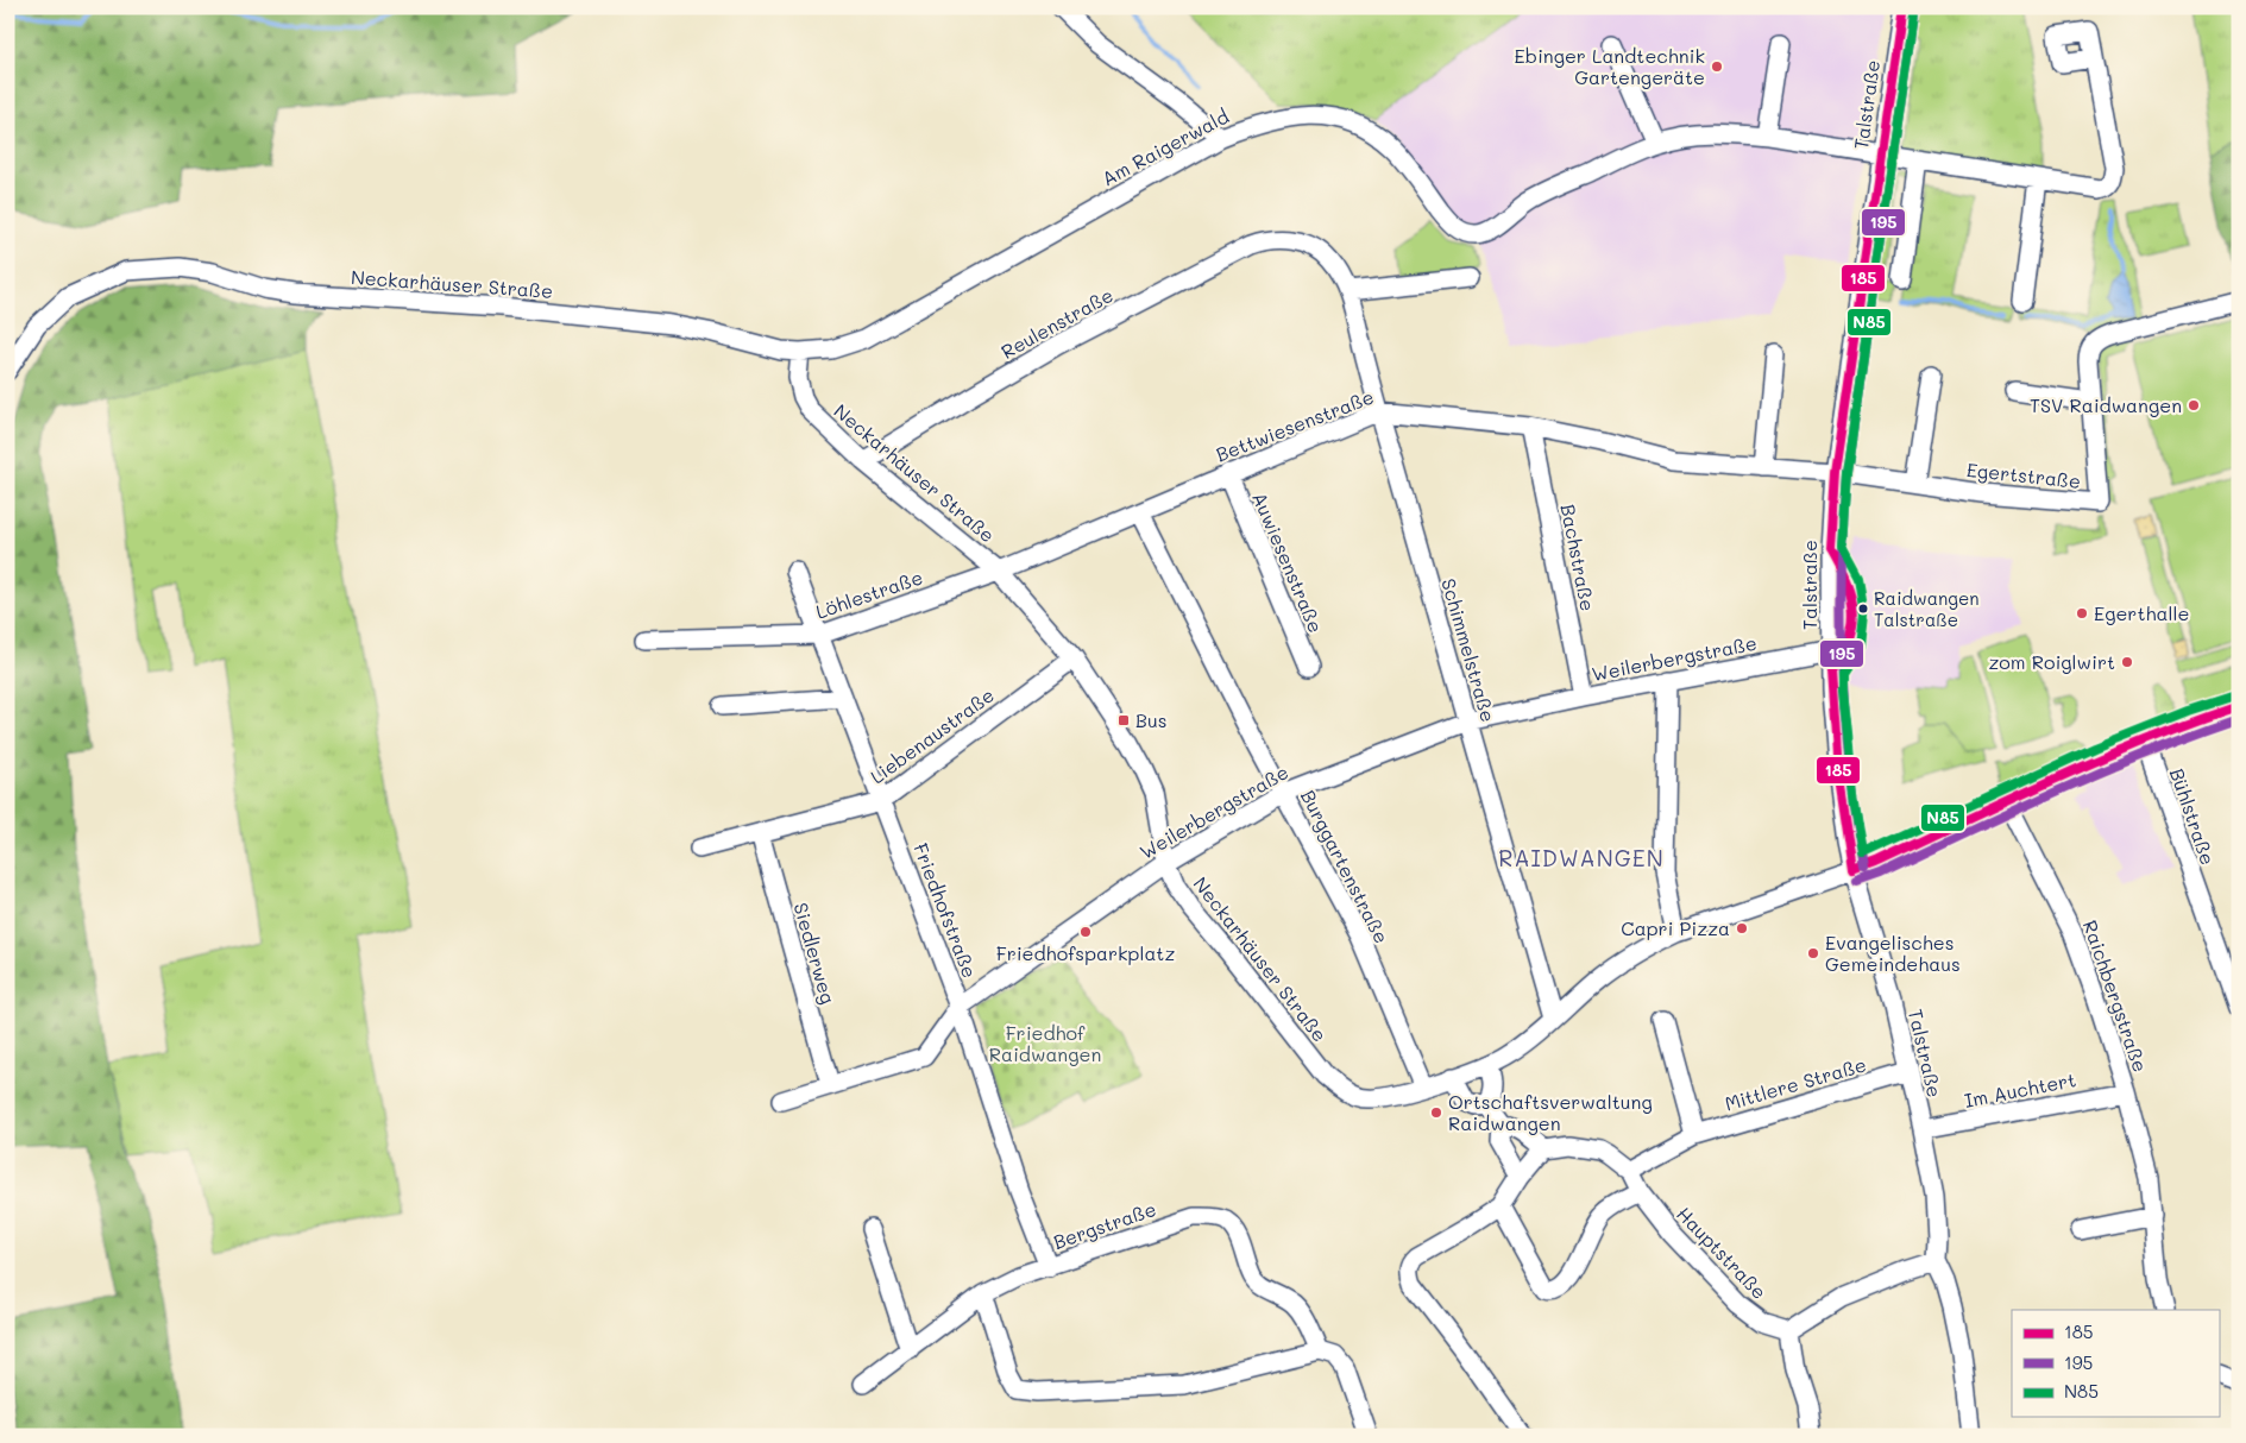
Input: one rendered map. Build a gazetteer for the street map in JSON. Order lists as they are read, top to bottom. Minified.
{"streets":{"street":["Talstraße","Am Raigerwald","Neckarhäuser Straße","Reulenstraße","Bettwiesenstraße","Egertstraße","Bachstraße","Auwiesenstraße","Löhlestraße","Schimmelstraße","Weilerbergstraße","Liebenaustraße","Bühlstraße","Burggartenstraße","Friedhofstraße","Siedlerweg","Raichbergstraße","Mittlere Straße","Im Auchtert","Bergstraße","Hauptstraße"]},"crossings":[["Talstraße","Am Raigerwald"],["Talstraße","Neckarhäuser Straße"],["Talstraße","Bettwiesenstraße"],["Talstraße","Egertstraße"],["Talstraße","Weilerbergstraße"],["Talstraße","Mittlere Straße"],["Talstraße","Im Auchtert"],["Am Raigerwald","Neckarhäuser Straße"],["Neckarhäuser Straße","Reulenstraße"],["Neckarhäuser Straße","Bettwiesenstraße"],["Neckarhäuser Straße","Löhlestraße"],["Neckarhäuser Straße","Schimmelstraße"],["Neckarhäuser Straße","Weilerbergstraße"],["Neckarhäuser Straße","Liebenaustraße"],["Neckarhäuser Straße","Bühlstraße"],["Neckarhäuser Straße","Burggartenstraße"],["Neckarhäuser Straße","Raichbergstraße"],["Reulenstraße","Schimmelstraße"],["Bettwiesenstraße","Egertstraße"],["Bettwiesenstraße","Bachstraße"],["Bettwiesenstraße","Auwiesenstraße"],["Bettwiesenstraße","Löhlestraße"],["Bettwiesenstraße","Schimmelstraße"],["Bettwiesenstraße","Burggartenstraße"],["Bachstraße","Weilerbergstraße"],["Löhlestraße","Friedhofstraße"],["Schimmelstraße","Weilerbergstraße"],["Weilerbergstraße","Burggartenstraße"],["Weilerbergstraße","Friedhofstraße"],["Weilerbergstraße","Siedlerweg"],["Liebenaustraße","Friedhofstraße"],["Liebenaustraße","Siedlerweg"],["Friedhofstraße","Bergstraße"],["Raichbergstraße","Im Auchtert"],["Mittlere Straße","Hauptstraße"]],"districts":["RAIDWANGEN"],"parks":["Friedhof Raidwangen"],"places":{"other":["Ebinger Landtechnik Gartengeräte","TSV Raidwangen","Raidwangen Talstraße","Egerthalle","zom Roiglwirt","Capri Pizza","Friedhofsparkplatz","Evangelisches Gemeindehaus","Ortschaftsverwaltung Raidwangen"],"transit":["Bus"]},"lines":["transit line 185","transit line 195","transit line N85"],"legend":["185","195","N85"]}
